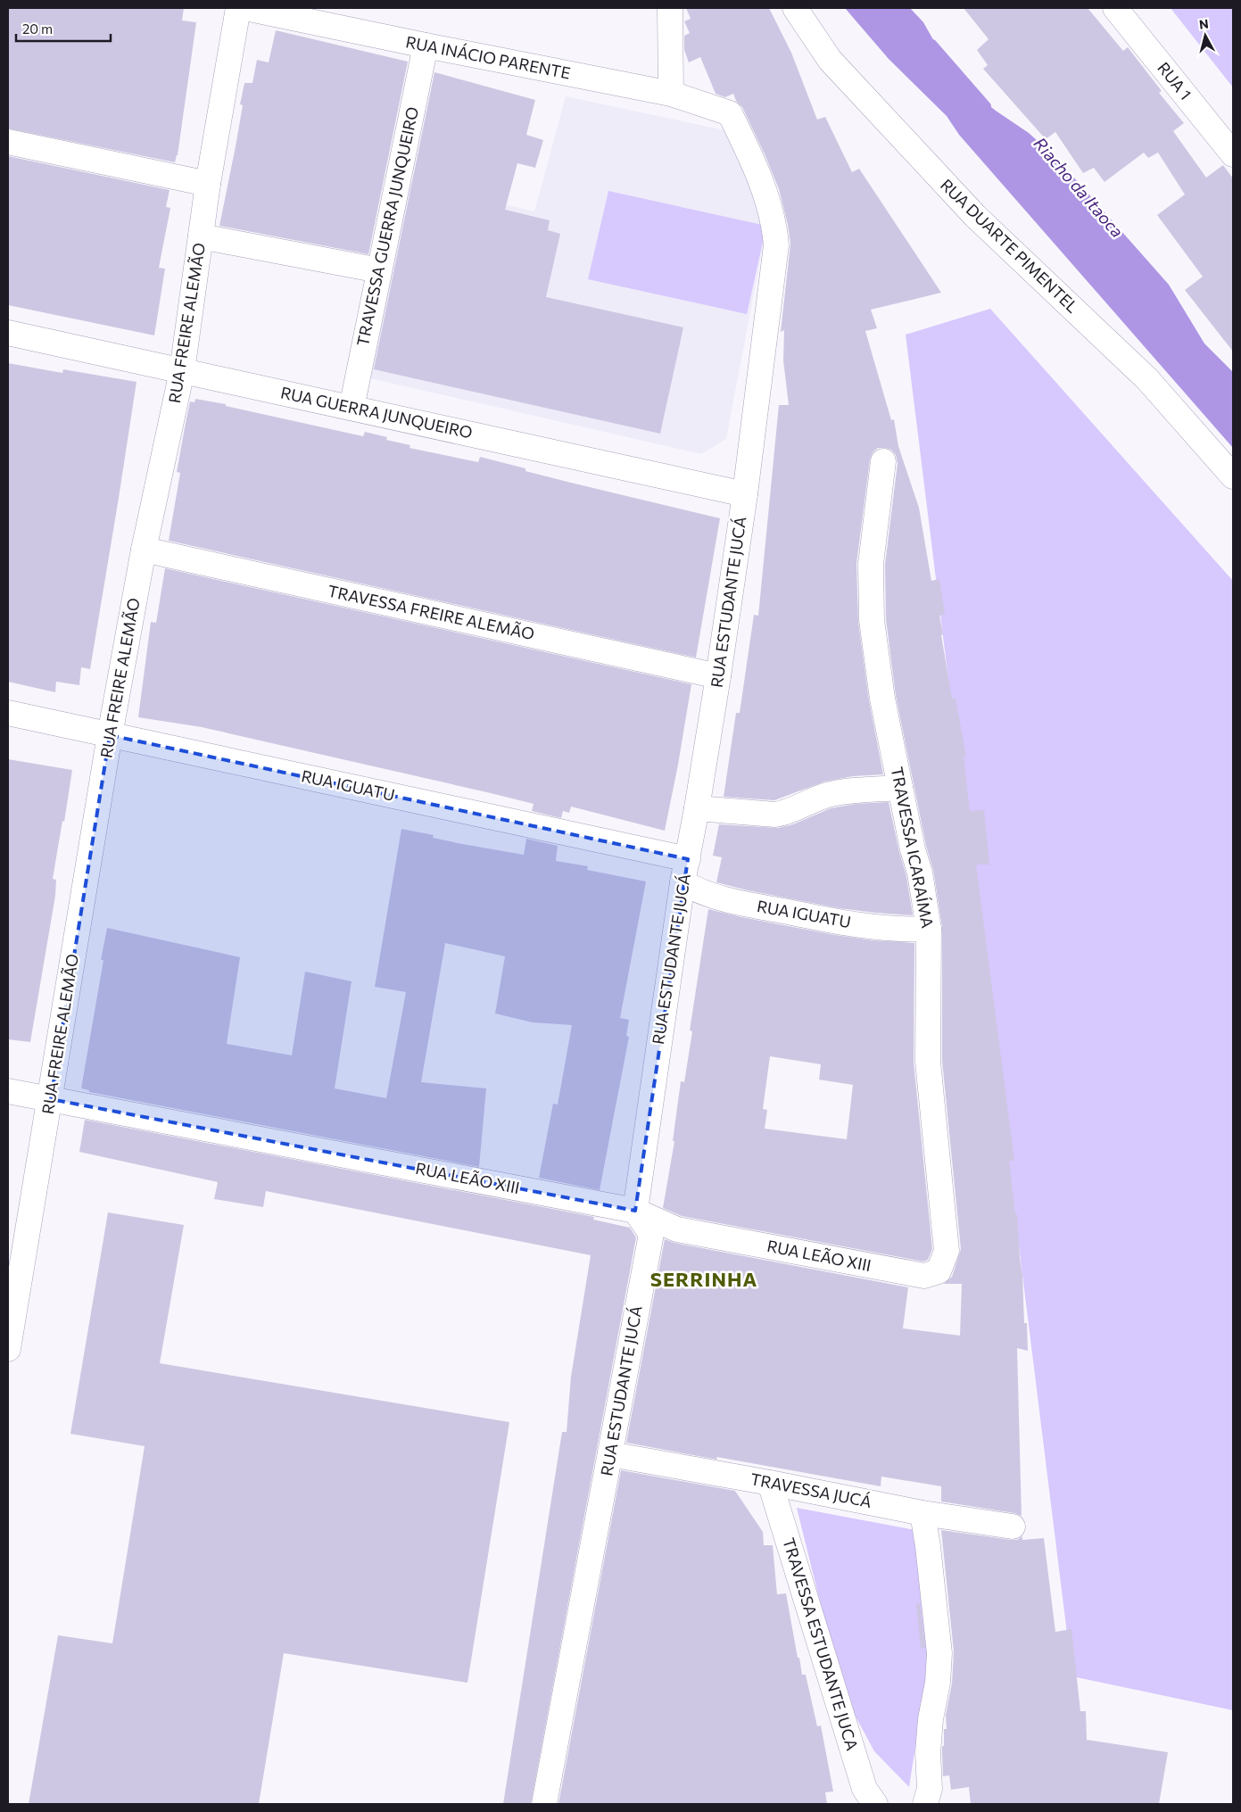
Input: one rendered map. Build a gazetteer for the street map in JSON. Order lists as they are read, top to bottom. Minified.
{"streets":{"street":["RUA INÁCIO PARENTE","RUA 1","TRAVESSA GUERRA JUNQUEIRO","RUA DUARTE PIMENTEL","RUA FREIRE ALEMÃO","RUA GUERRA JUNQUEIRO","RUA ESTUDANTE JUCÁ","TRAVESSA FREIRE ALEMÃO","RUA IGUATU","TRAVESSA ICARAÍMA","RUA LEÃO XIII","TRAVESSA JUCÁ","TRAVESSA ESTUDANTE JUCA"]},"crossings":[["RUA INÁCIO PARENTE","TRAVESSA GUERRA JUNQUEIRO"],["RUA INÁCIO PARENTE","RUA ESTUDANTE JUCÁ"],["TRAVESSA GUERRA JUNQUEIRO","RUA GUERRA JUNQUEIRO"],["RUA FREIRE ALEMÃO","RUA GUERRA JUNQUEIRO"],["RUA FREIRE ALEMÃO","TRAVESSA FREIRE ALEMÃO"],["RUA FREIRE ALEMÃO","RUA IGUATU"],["RUA FREIRE ALEMÃO","RUA LEÃO XIII"],["RUA GUERRA JUNQUEIRO","RUA ESTUDANTE JUCÁ"],["RUA ESTUDANTE JUCÁ","TRAVESSA FREIRE ALEMÃO"],["RUA ESTUDANTE JUCÁ","RUA IGUATU"],["RUA ESTUDANTE JUCÁ","RUA LEÃO XIII"],["RUA ESTUDANTE JUCÁ","TRAVESSA JUCÁ"],["RUA IGUATU","TRAVESSA ICARAÍMA"],["TRAVESSA ICARAÍMA","RUA LEÃO XIII"],["TRAVESSA JUCÁ","TRAVESSA ESTUDANTE JUCA"]],"districts":["SERRINHA"],"water":["Riacho da Itaoca"],"scale_bar":"20 m","north":"top"}
